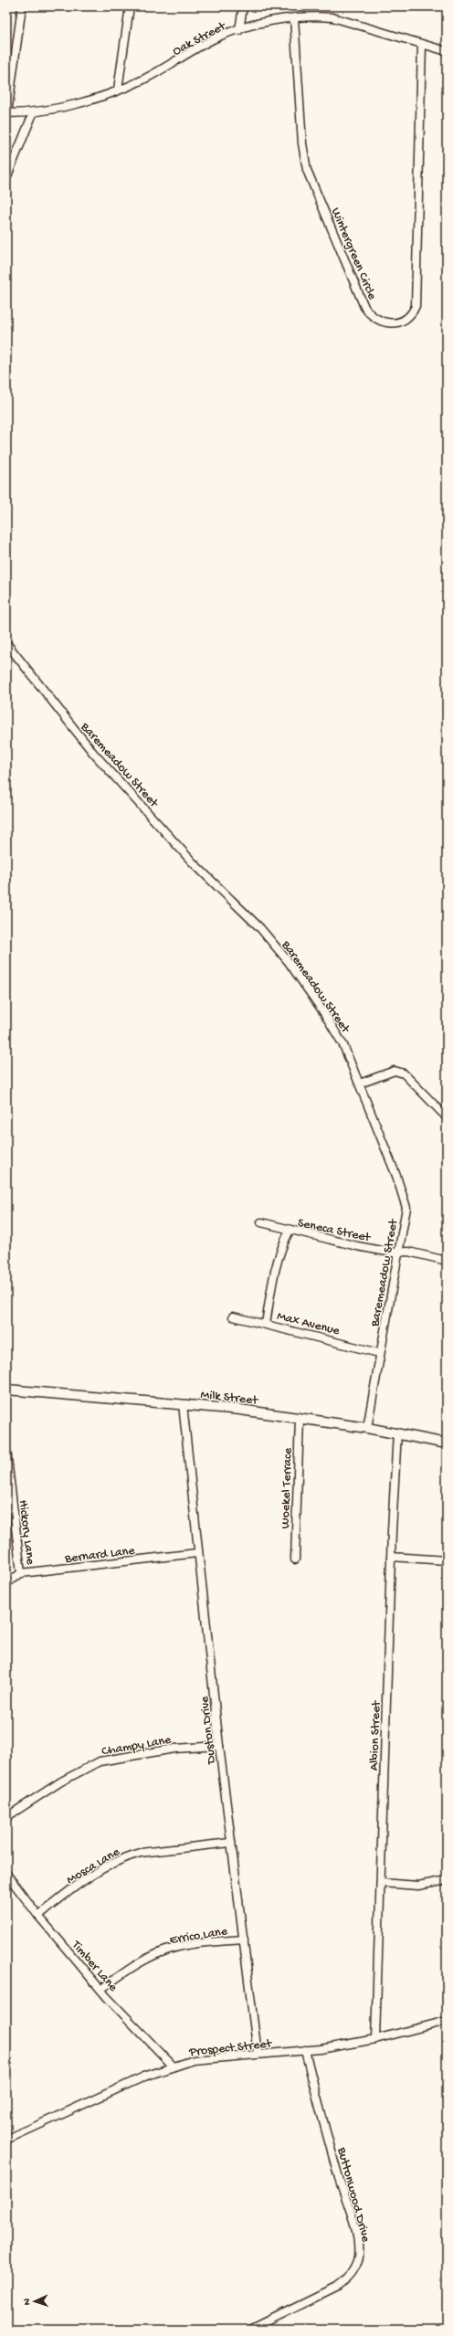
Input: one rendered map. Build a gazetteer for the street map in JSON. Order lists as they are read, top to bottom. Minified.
{"streets":{"street":["Oak Street","Wintergreen Circle","Baremeadow Street","Seneca Street","Max Avenue","Milk Street","Woekel Terrace","Hickory Lane","Bernard Lane","Duston Drive","Albion Street","Champy Lane","Mosca Lane","Errico Lane","Timber Lane","Prospect Street","Buttonwood Drive"]},"crossings":[["Oak Street","Wintergreen Circle"],["Baremeadow Street","Seneca Street"],["Baremeadow Street","Max Avenue"],["Baremeadow Street","Milk Street"],["Milk Street","Woekel Terrace"],["Milk Street","Duston Drive"],["Milk Street","Albion Street"],["Hickory Lane","Bernard Lane"],["Bernard Lane","Duston Drive"],["Duston Drive","Champy Lane"],["Duston Drive","Mosca Lane"],["Duston Drive","Errico Lane"],["Duston Drive","Prospect Street"],["Albion Street","Prospect Street"],["Mosca Lane","Timber Lane"],["Errico Lane","Timber Lane"],["Timber Lane","Prospect Street"],["Prospect Street","Buttonwood Drive"]],"north":"left"}
